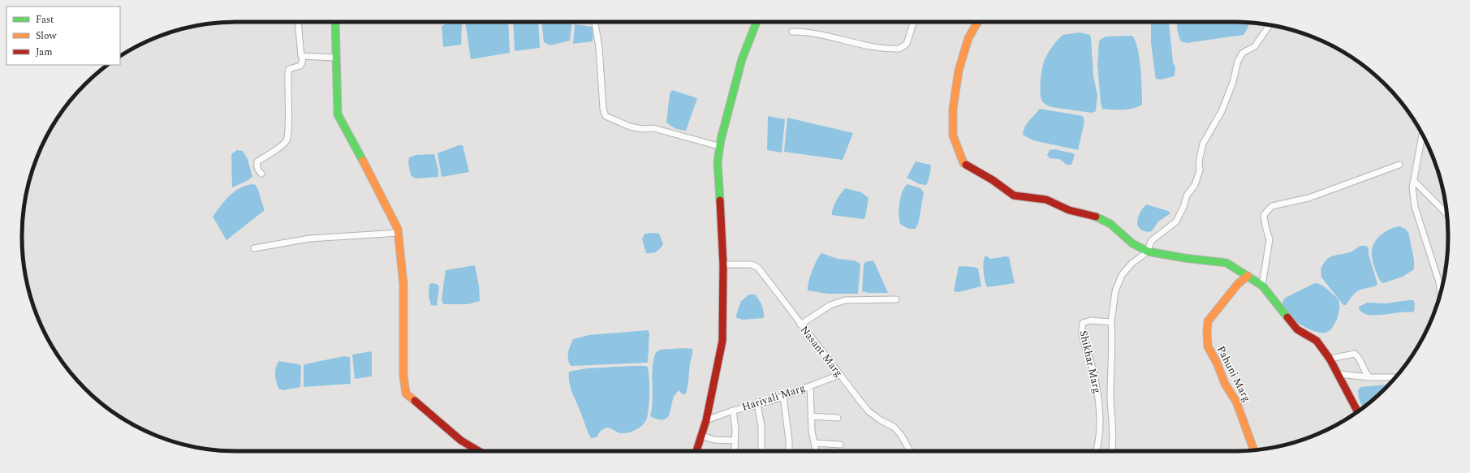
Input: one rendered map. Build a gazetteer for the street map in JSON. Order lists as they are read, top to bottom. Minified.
{"streets":{"street":["Nasant Marg","Shikhar Marg","Pahuni Marg","Hariyali Marg"]},"crossings":[["Nasant Marg","Hariyali Marg"]],"legend":["Fast","Slow","Jam"]}
